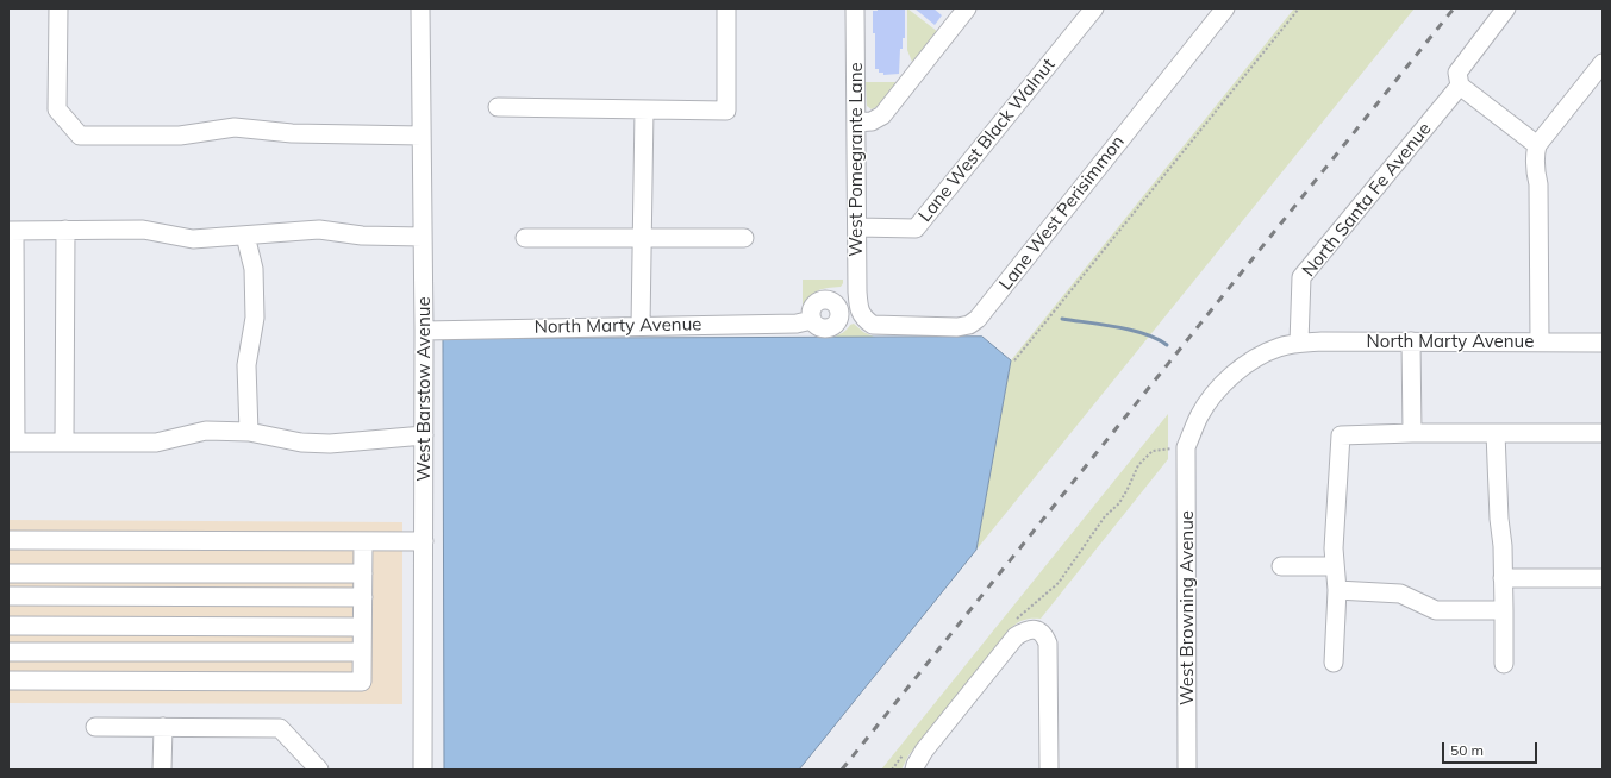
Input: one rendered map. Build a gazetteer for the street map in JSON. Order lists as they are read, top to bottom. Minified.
{"streets":{"street":["Lane West Black Walnut","West Pomegrante Lane","North Santa Fe Avenue","Lane West Perisimmon","North Marty Avenue","West Barstow Avenue","West Browning Avenue"]},"crossings":[["Lane West Black Walnut","West Pomegrante Lane"],["West Pomegrante Lane","Lane West Perisimmon"],["West Pomegrante Lane","North Marty Avenue"],["North Santa Fe Avenue","North Marty Avenue"],["Lane West Perisimmon","North Marty Avenue"],["North Marty Avenue","West Barstow Avenue"]],"scale_bar":"50 m"}
